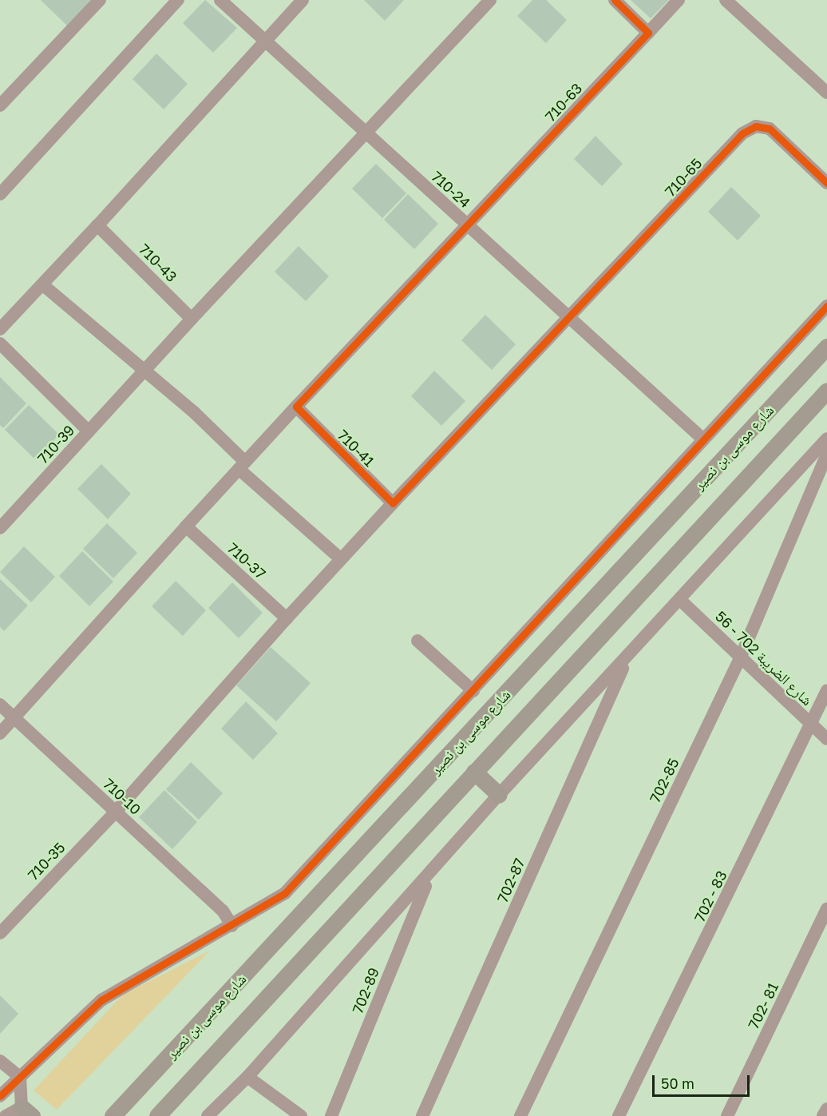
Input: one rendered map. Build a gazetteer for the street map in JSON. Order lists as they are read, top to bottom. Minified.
{"streets":{"main road":["شارع موسى بن نصير"],"street":["710-63","710-65","710-24","710-43","710-39","710-41","710-37","شارع الضريبة 702 - 56","702-85","710-10","710-35","702-87","702 - 83","702-89","702- 81"]},"crossings":[["710-63","710-24"],["710-65","710-24"],["شارع الضريبة 702 - 56","702-85"],["شارع الضريبة 702 - 56","702 - 83"],["710-10","710-35"]],"scale_bar":"50 m"}
